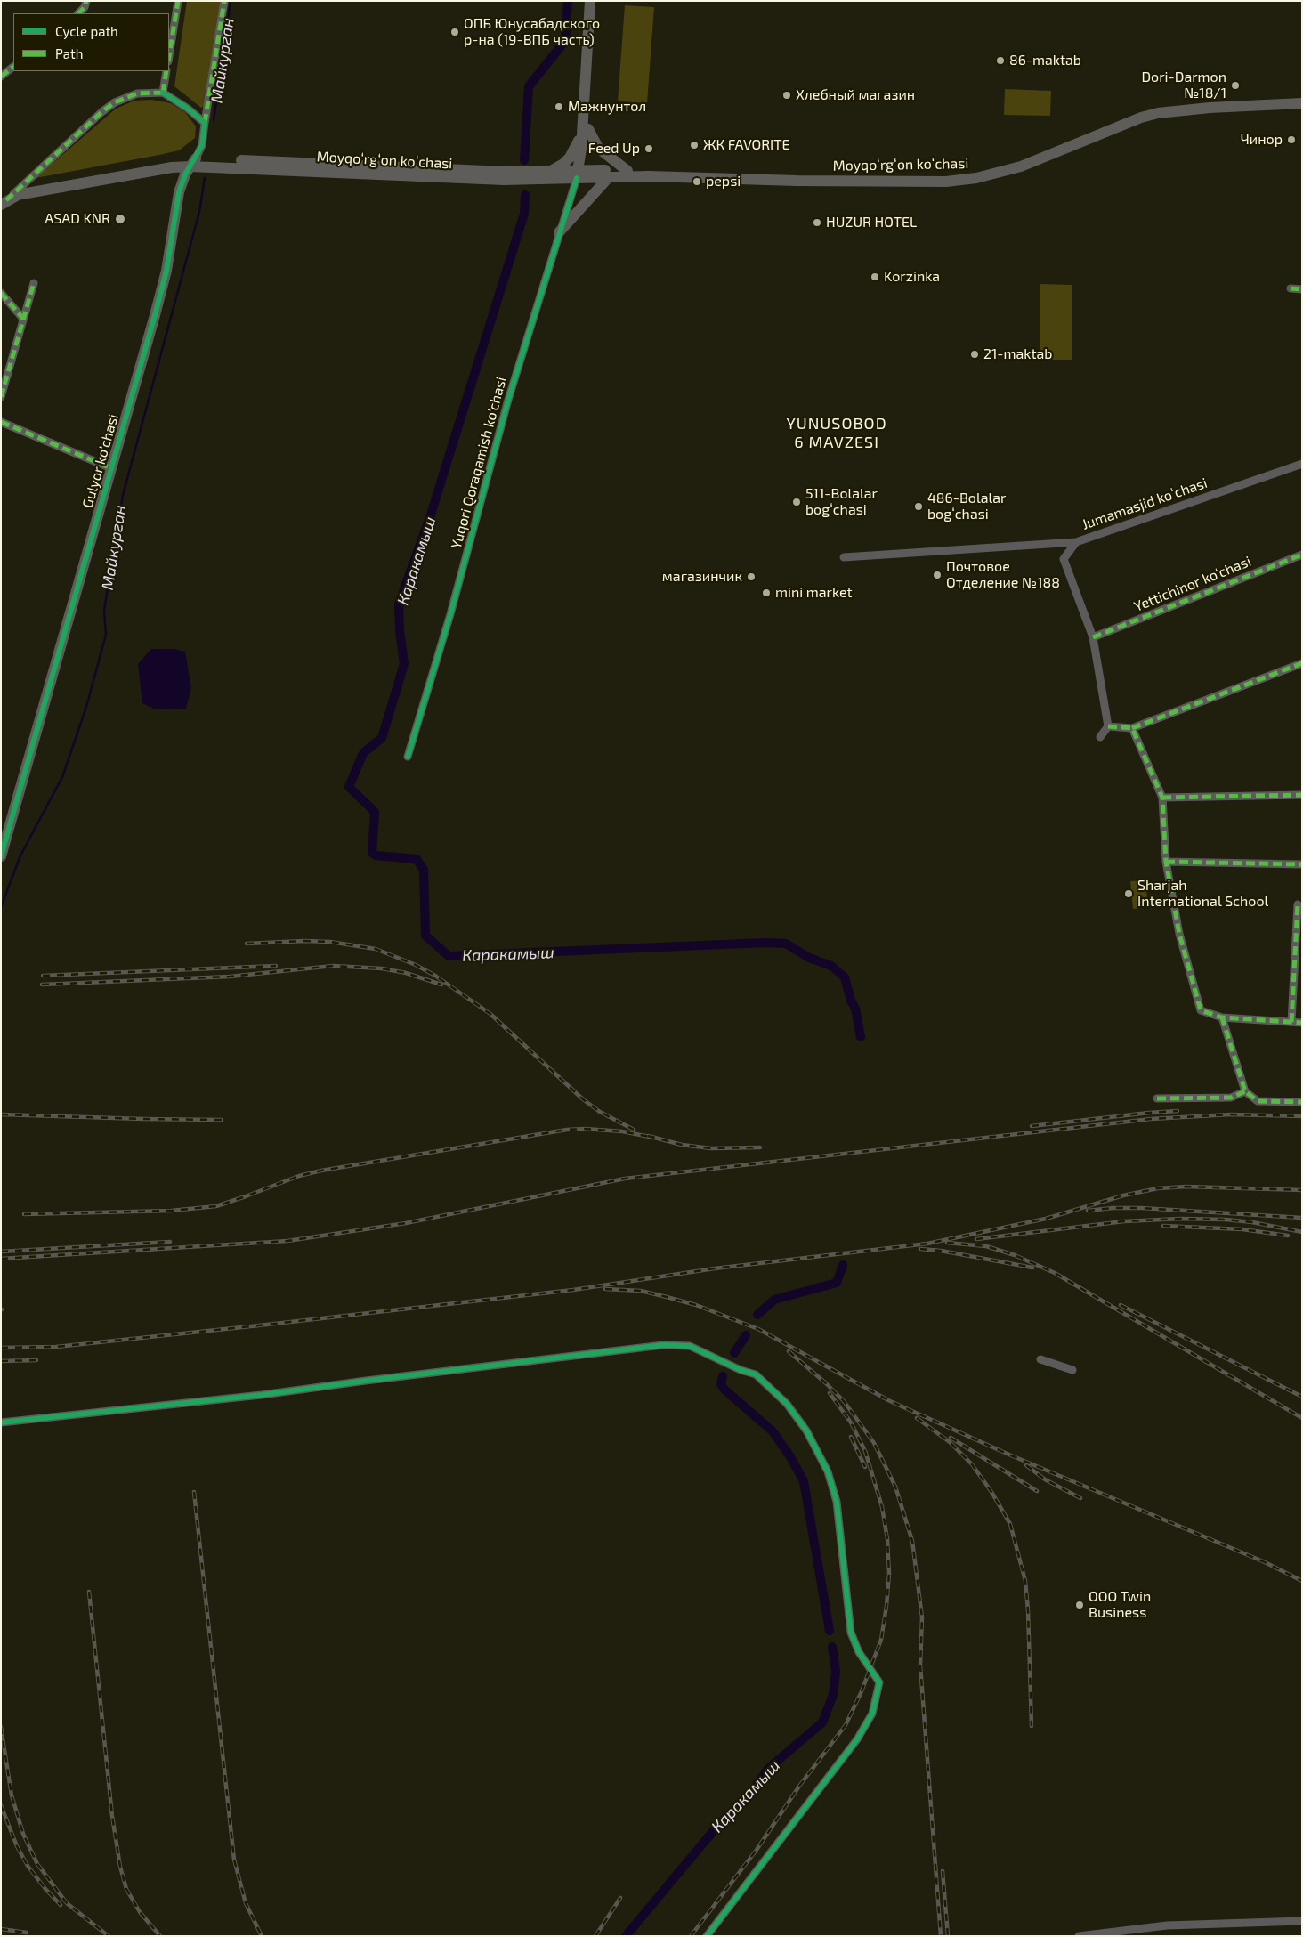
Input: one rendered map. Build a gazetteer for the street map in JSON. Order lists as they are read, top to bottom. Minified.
{"streets":{"main road":["Moyqoʻrgʻon koʻchasi","Gulyor ko'chasi","Yuqori Qoraqamish ko'chasi"],"street":["Jumamasjid koʻchasi","Yettichinor ko‘chasi"]},"crossings":[["Moyqoʻrgʻon koʻchasi","Gulyor ko'chasi"],["Moyqoʻrgʻon koʻchasi","Yuqori Qoraqamish ko'chasi"],["Jumamasjid koʻchasi","Yettichinor ko‘chasi"]],"districts":["YUNUSOBOD 6 MAVZESI"],"water":["Майкурган","Каракамыш"],"places":["ОПБ Юнусабадского р-на (19-ВПБ часть)","86-maktab","Dori-Darmon №18/1","Хлебный магазин","Мажнунтол","Чинор","ЖК FAVORITE","Feed Up","pepsi","ASAD KNR","HUZUR HOTEL","Korzinka","21-maktab","511-Bolalar bogʻchasi","486-Bolalar bogʻchasi","Почтовое Отделение №188","магазинчик","mini market","Sharjah International School","ООО Twin Business"],"legend":["Cycle path","Path"]}
